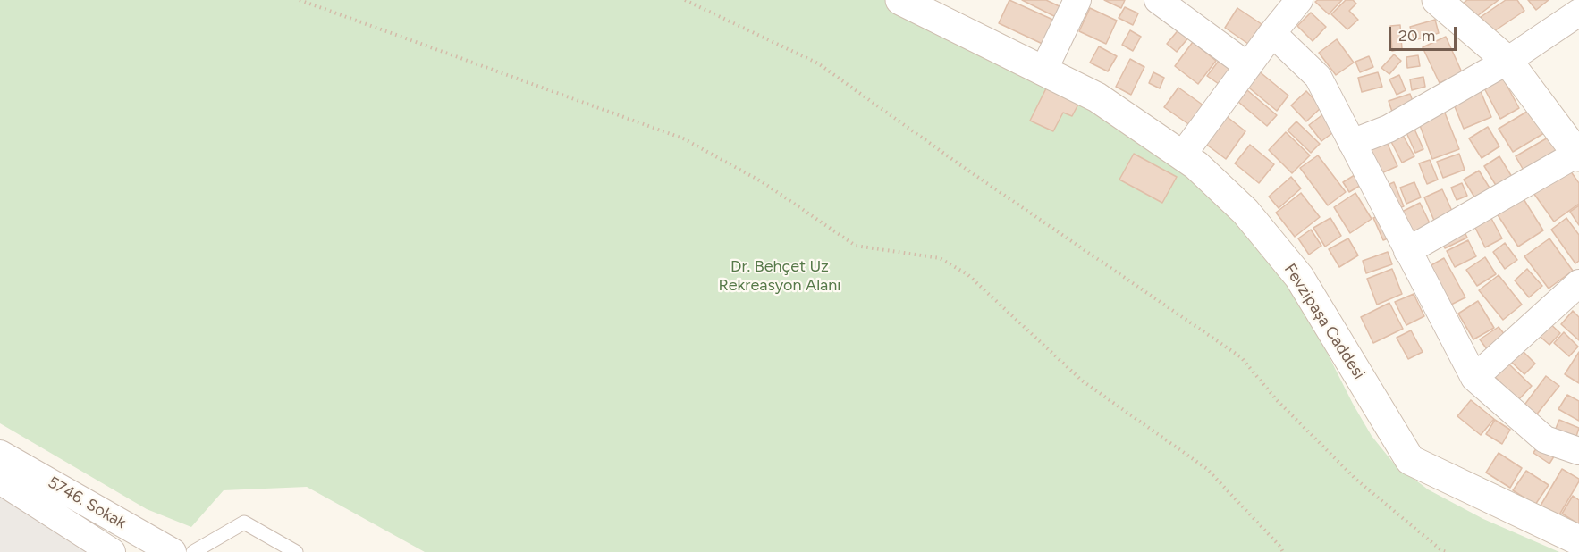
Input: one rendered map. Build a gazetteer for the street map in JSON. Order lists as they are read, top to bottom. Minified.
{"streets":{"street":["Fevzipaşa Caddesi","5746. Sokak"]},"parks":["Dr. Behçet Uz Rekreasyon Alanı"],"scale_bar":"20 m"}
